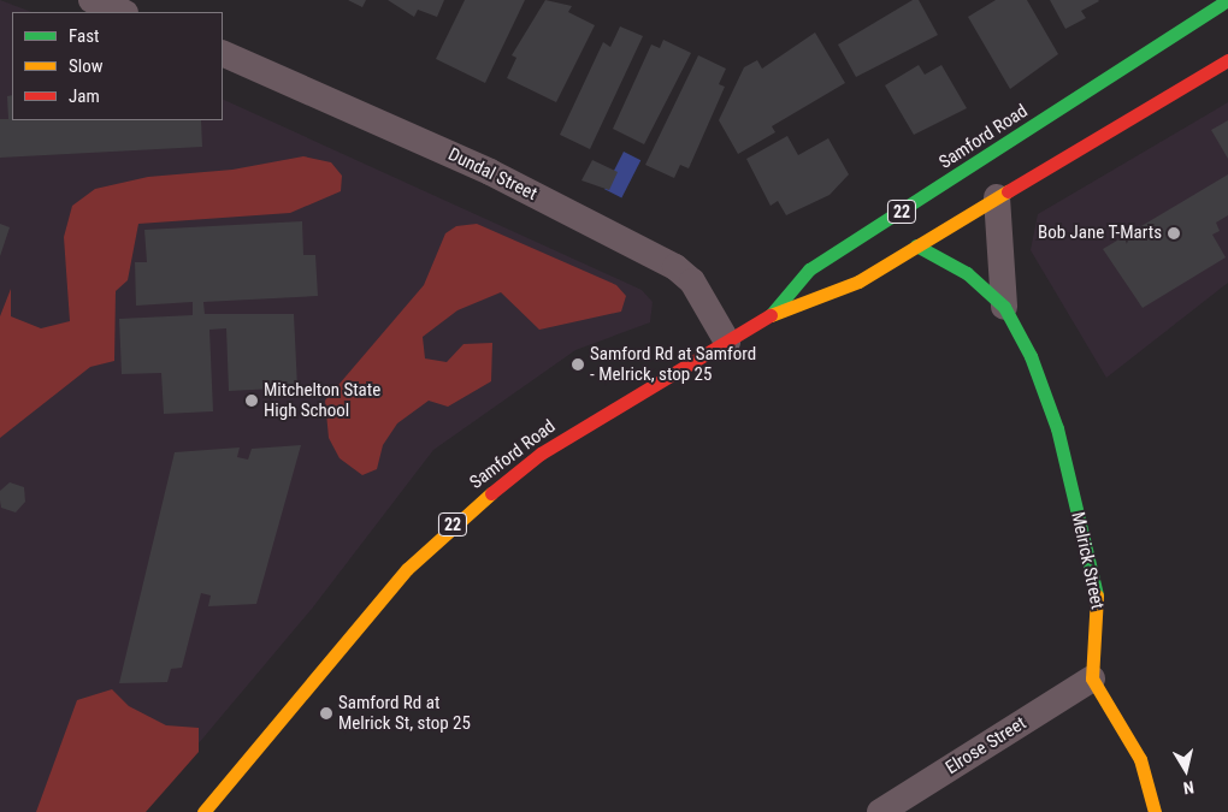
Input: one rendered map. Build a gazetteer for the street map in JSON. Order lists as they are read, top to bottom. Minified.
{"streets":{"main road":["Samford Road","22","Melrick Street"],"street":["Dundal Street","Elrose Street"]},"crossings":[["Samford Road","Dundal Street"],["Samford Road","Melrick Street"],["Melrick Street","Elrose Street"]],"places":["Bob Jane T-Marts","Samford Rd at Samford - Melrick, stop 25","Mitchelton State High School","Samford Rd at Melrick St, stop 25"],"legend":["Fast","Slow","Jam"],"north":"bottom"}
